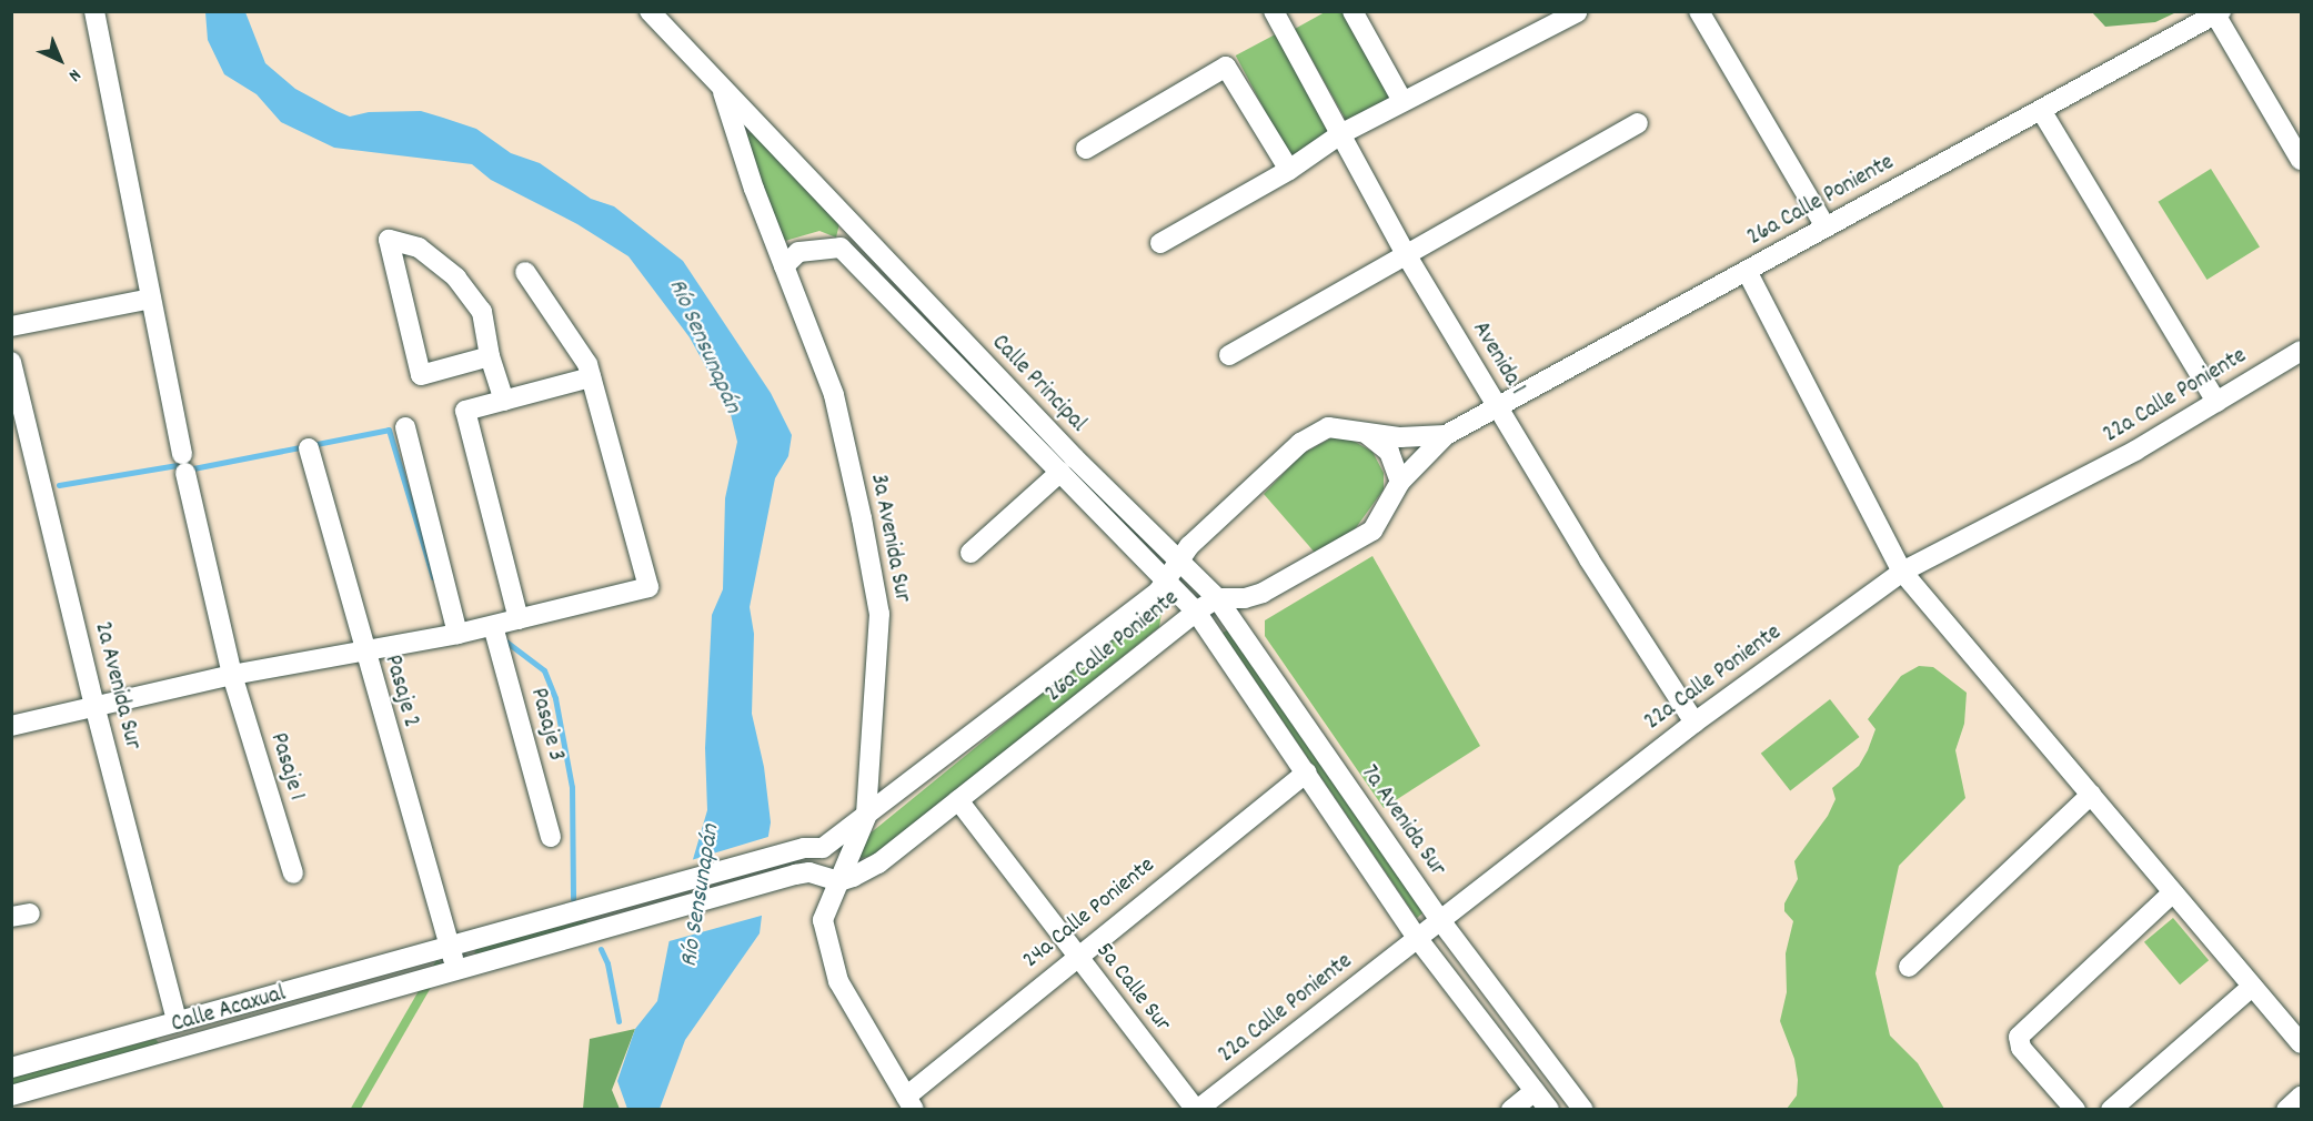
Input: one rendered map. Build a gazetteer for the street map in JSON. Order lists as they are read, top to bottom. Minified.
{"streets":{"street":["26a Calle Poniente","Avenida 1","Calle Principal","22a Calle Poniente","3a Avenida Sur","2a Avenida Sur","Pasaje 2","Pasaje 3","Pasaje 1","7a Avenida Sur","24a Calle Poniente","5a Calle Sur","Calle Acaxual"]},"crossings":[["26a Calle Poniente","Avenida 1"],["26a Calle Poniente","Calle Principal"],["26a Calle Poniente","3a Avenida Sur"],["26a Calle Poniente","7a Avenida Sur"],["26a Calle Poniente","5a Calle Sur"],["26a Calle Poniente","Calle Acaxual"],["Avenida 1","22a Calle Poniente"],["Calle Principal","3a Avenida Sur"],["Calle Principal","7a Avenida Sur"],["22a Calle Poniente","7a Avenida Sur"],["22a Calle Poniente","5a Calle Sur"],["3a Avenida Sur","24a Calle Poniente"],["3a Avenida Sur","Calle Acaxual"],["2a Avenida Sur","Calle Acaxual"],["Pasaje 2","Calle Acaxual"],["24a Calle Poniente","5a Calle Sur"]],"water":["Río Sensunapán"],"north":"bottom right"}
